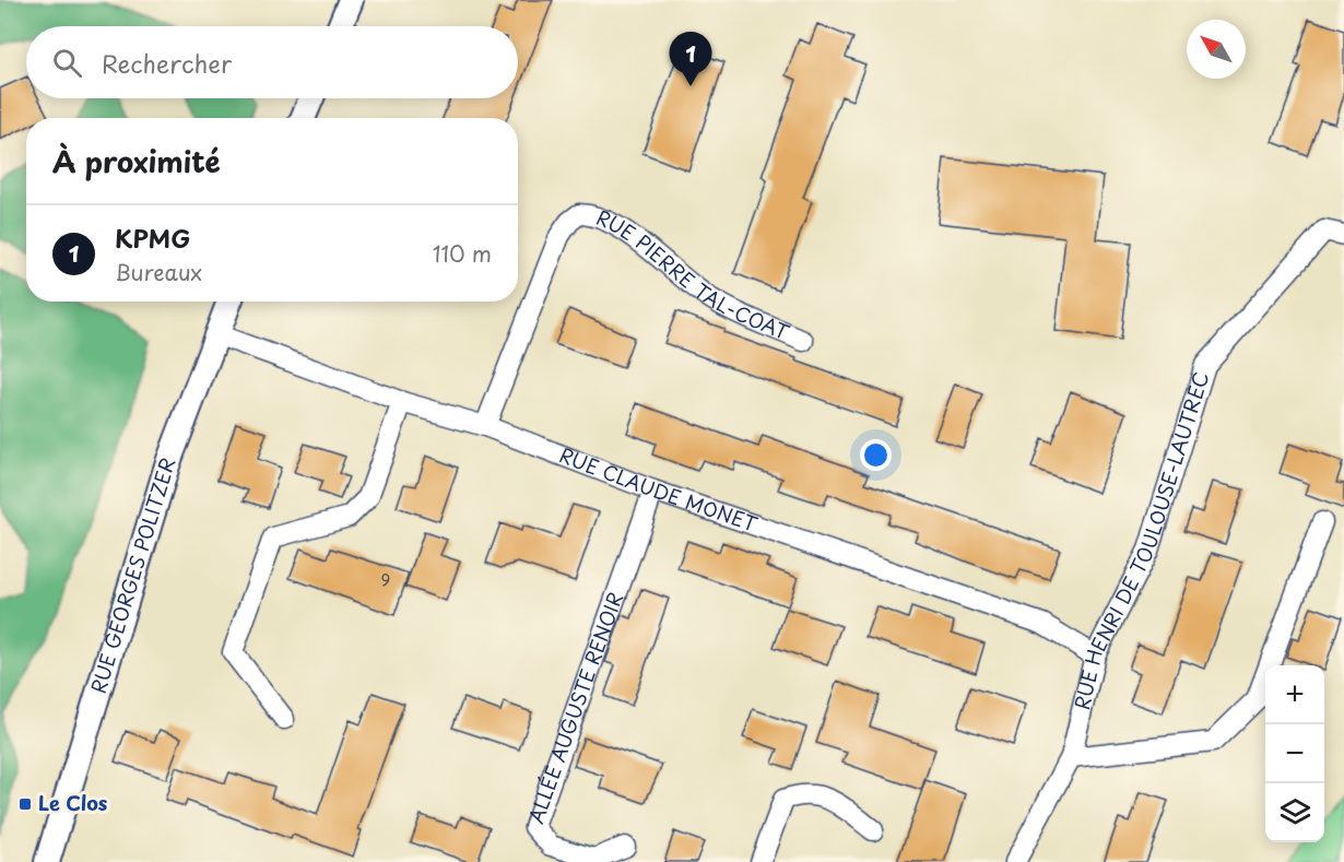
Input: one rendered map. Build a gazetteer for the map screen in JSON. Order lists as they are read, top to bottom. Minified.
{"streets":{"street":["RUE PIERRE TAL-COAT","RUE CLAUDE MONET","RUE HENRI DE TOULOUSE-LAUTREC","RUE GEORGES POLITZER","ALLÉE AUGUSTE RENOIR"]},"crossings":[["RUE PIERRE TAL-COAT","RUE CLAUDE MONET"],["RUE CLAUDE MONET","RUE HENRI DE TOULOUSE-LAUTREC"],["RUE CLAUDE MONET","RUE GEORGES POLITZER"],["RUE CLAUDE MONET","ALLÉE AUGUSTE RENOIR"]],"places":{"transit":["Le Clos"]},"house_numbers":["9"],"north":"top left","page":{"search":"Rechercher","pins":"1","heading":"À proximité","list":[{"mark":"1","name":"KPMG","note":"Bureaux","value":"110 m"}],"map_buttons":["+","−"]}}
